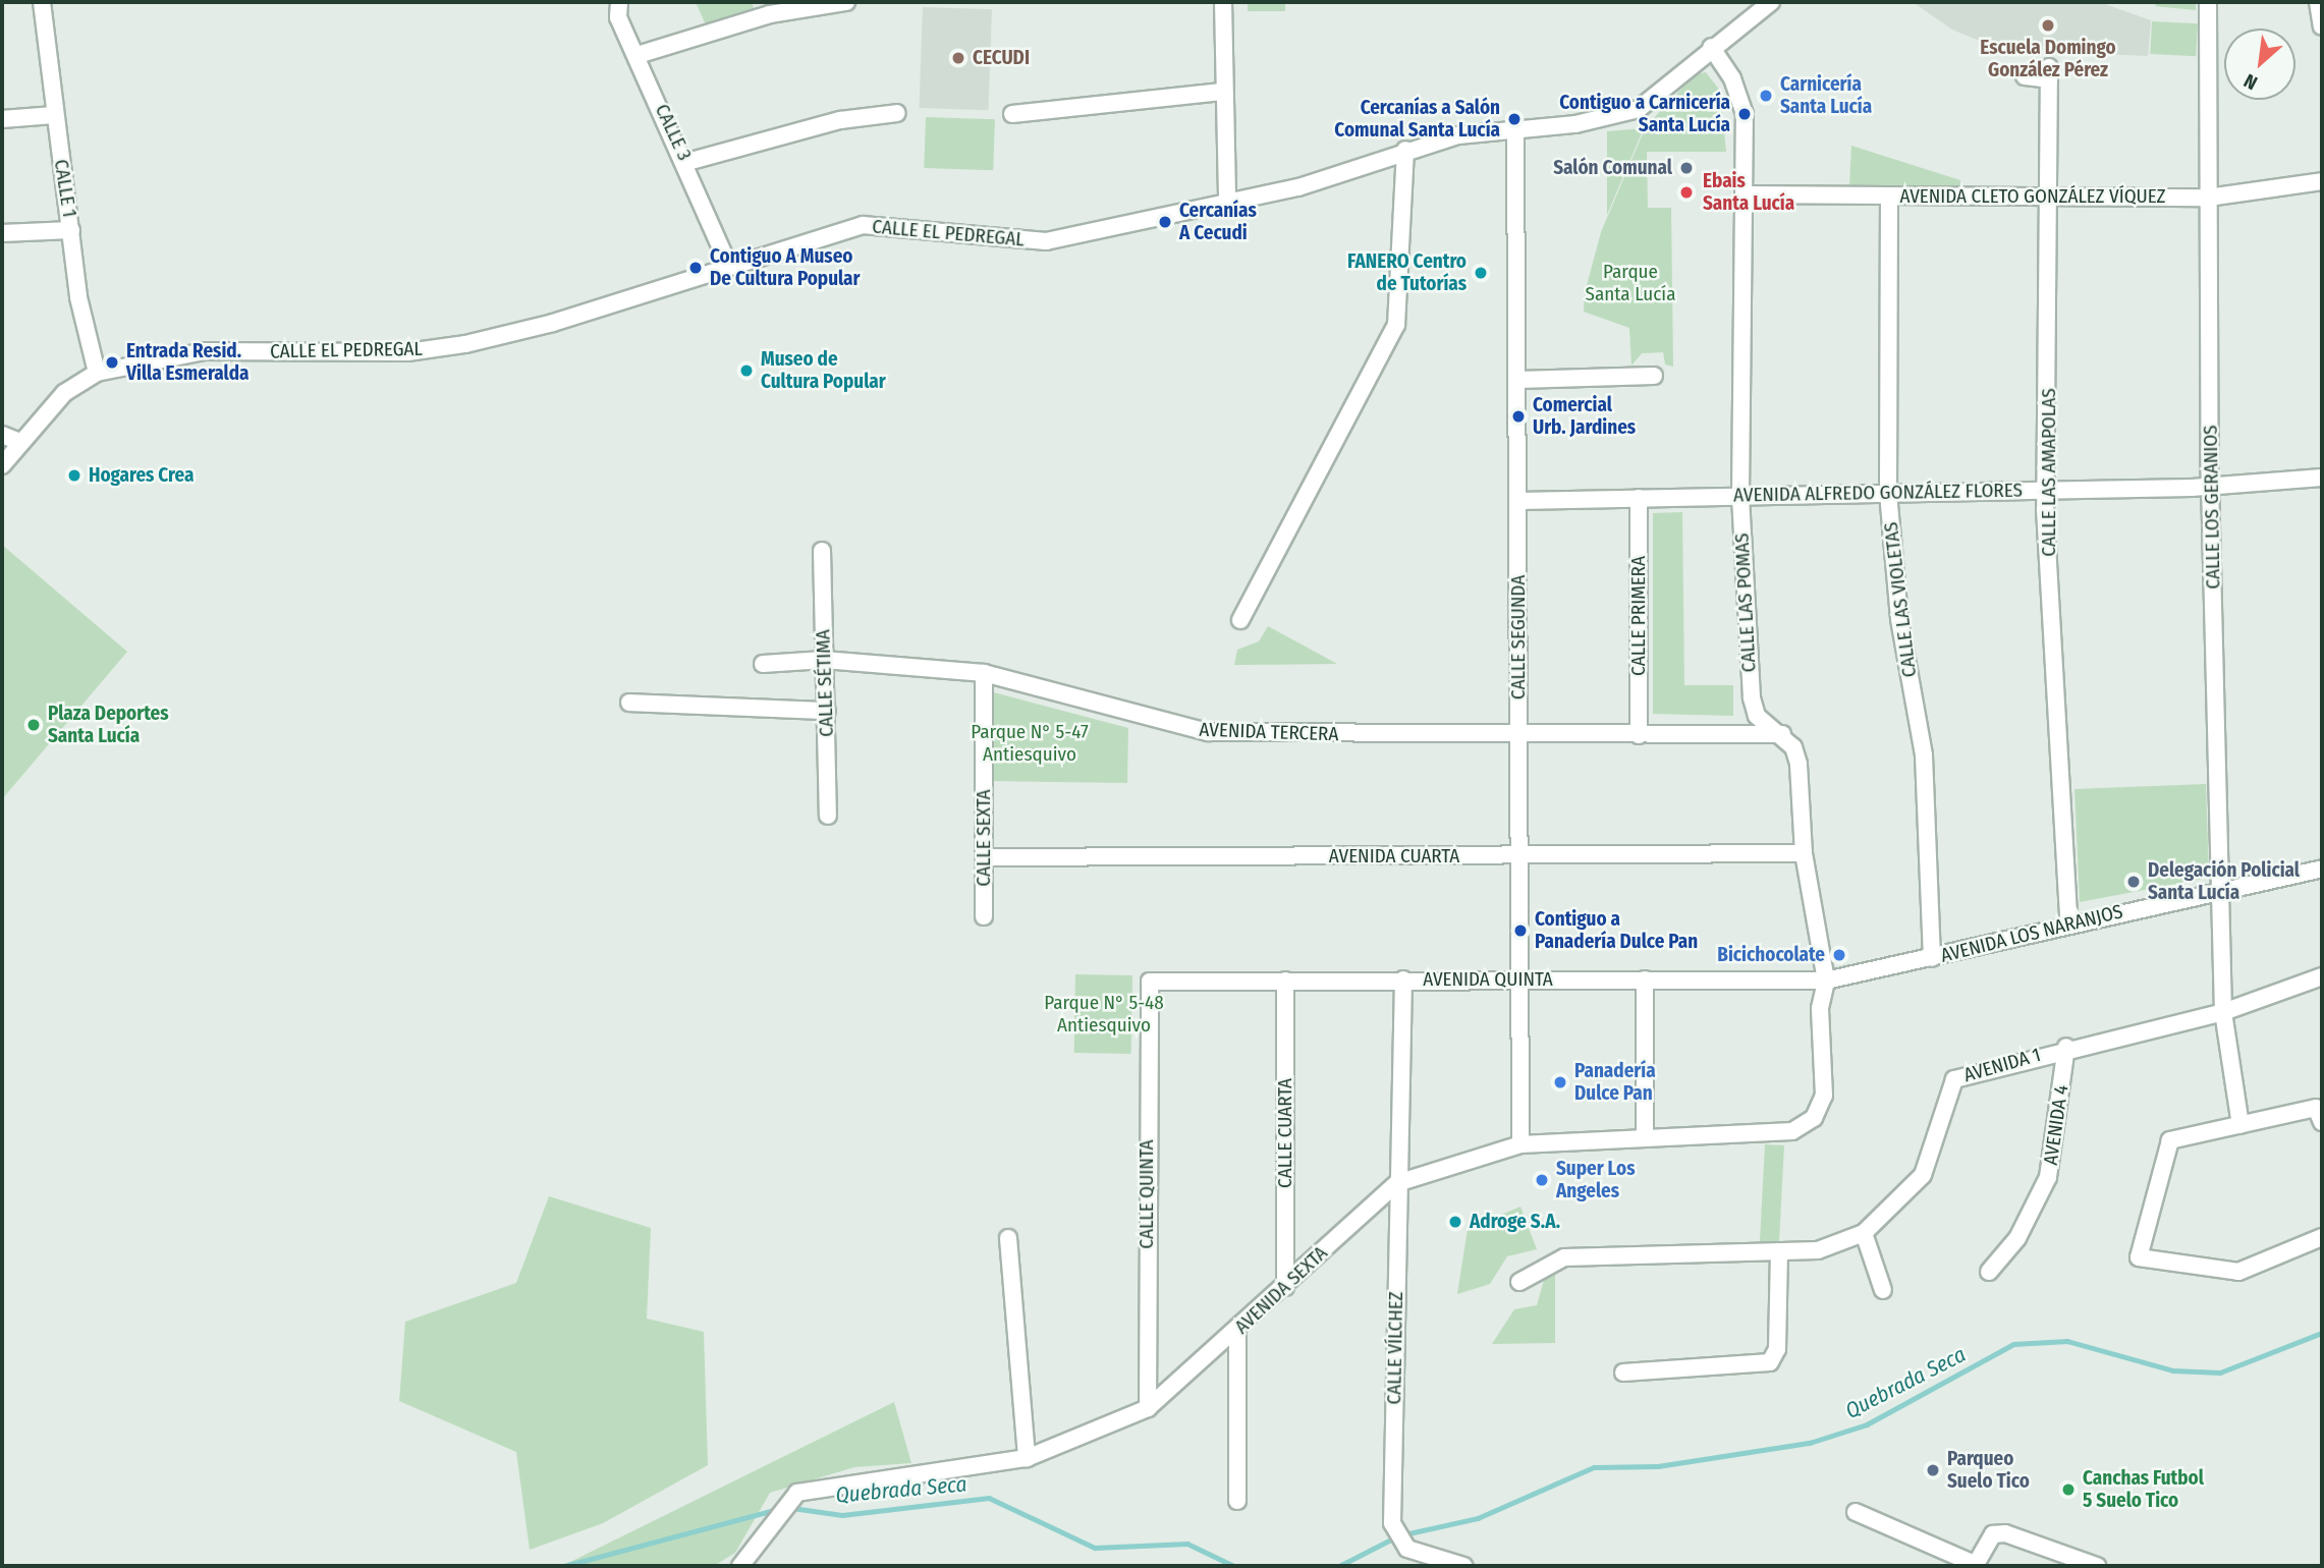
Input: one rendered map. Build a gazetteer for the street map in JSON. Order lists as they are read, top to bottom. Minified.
{"streets":{"street":["CALLE 3","CALLE 1","AVENIDA CLETO GONZÁLEZ VÍQUEZ","CALLE EL PEDREGAL","CALLE LAS AMAPOLAS","AVENIDA ALFREDO GONZÁLEZ FLORES","CALLE LOS GERANIOS","CALLE LAS VIOLETAS","CALLE LAS POMAS","CALLE PRIMERA","CALLE SEGUNDA","CALLE SÉTIMA","AVENIDA TERCERA","CALLE SEXTA","AVENIDA CUARTA","AVENIDA LOS NARANJOS","AVENIDA QUINTA","AVENIDA 1","AVENIDA 4","CALLE CUARTA","CALLE QUINTA","AVENIDA SEXTA","CALLE VÍLCHEZ"]},"crossings":[["CALLE 3","CALLE EL PEDREGAL"],["CALLE 1","CALLE EL PEDREGAL"],["AVENIDA CLETO GONZÁLEZ VÍQUEZ","CALLE LAS AMAPOLAS"],["AVENIDA CLETO GONZÁLEZ VÍQUEZ","CALLE LOS GERANIOS"],["AVENIDA CLETO GONZÁLEZ VÍQUEZ","CALLE LAS VIOLETAS"],["AVENIDA CLETO GONZÁLEZ VÍQUEZ","CALLE LAS POMAS"],["CALLE EL PEDREGAL","CALLE LAS POMAS"],["CALLE EL PEDREGAL","CALLE SEGUNDA"],["CALLE LAS AMAPOLAS","AVENIDA ALFREDO GONZÁLEZ FLORES"],["CALLE LAS AMAPOLAS","AVENIDA LOS NARANJOS"],["AVENIDA ALFREDO GONZÁLEZ FLORES","CALLE LOS GERANIOS"],["AVENIDA ALFREDO GONZÁLEZ FLORES","CALLE LAS VIOLETAS"],["AVENIDA ALFREDO GONZÁLEZ FLORES","CALLE LAS POMAS"],["AVENIDA ALFREDO GONZÁLEZ FLORES","CALLE PRIMERA"],["AVENIDA ALFREDO GONZÁLEZ FLORES","CALLE SEGUNDA"],["CALLE LOS GERANIOS","AVENIDA LOS NARANJOS"],["CALLE LOS GERANIOS","AVENIDA 1"],["CALLE LAS VIOLETAS","AVENIDA LOS NARANJOS"],["CALLE LAS POMAS","AVENIDA TERCERA"],["CALLE LAS POMAS","AVENIDA CUARTA"],["CALLE LAS POMAS","AVENIDA LOS NARANJOS"],["CALLE LAS POMAS","AVENIDA QUINTA"],["CALLE LAS POMAS","AVENIDA SEXTA"],["CALLE PRIMERA","AVENIDA TERCERA"],["CALLE SEGUNDA","AVENIDA TERCERA"],["CALLE SEGUNDA","AVENIDA CUARTA"],["CALLE SEGUNDA","AVENIDA QUINTA"],["CALLE SEGUNDA","AVENIDA SEXTA"],["CALLE SÉTIMA","AVENIDA TERCERA"],["AVENIDA TERCERA","CALLE SEXTA"],["CALLE SEXTA","AVENIDA CUARTA"],["AVENIDA LOS NARANJOS","AVENIDA QUINTA"],["AVENIDA QUINTA","CALLE CUARTA"],["AVENIDA QUINTA","CALLE QUINTA"],["AVENIDA QUINTA","CALLE VÍLCHEZ"],["AVENIDA 1","AVENIDA 4"],["CALLE CUARTA","AVENIDA SEXTA"],["CALLE QUINTA","AVENIDA SEXTA"],["AVENIDA SEXTA","CALLE VÍLCHEZ"]],"water":["Quebrada Seca"],"parks":["Parque Santa Lucía","Parque N° 5-47 Antiesquivo","Parque N° 5-48 Antiesquivo"],"places":["Escuela Domingo González Pérez","CECUDI","Carnicería Santa Lucía","Contiguo a Carnicería Santa Lucía","Cercanías a Salón Comunal Santa Lucía","Salón Comunal","Ebais Santa Lucía","Cercanías A Cecudi","Contiguo A Museo De Cultura Popular","FANERO Centro de Tutorías","Entrada Resid. Villa Esmeralda","Museo de Cultura Popular","Comercial Urb. Jardines","Hogares Crea","Plaza Deportes Santa Lucía","Delegación Policial Santa Lucía","Contiguo a Panadería Dulce Pan","Bicichocolate","Panadería Dulce Pan","Super Los Angeles","Adroge S.A.","Parqueo Suelo Tico","Canchas Futbol 5 Suelo Tico"],"north":"bottom left"}
